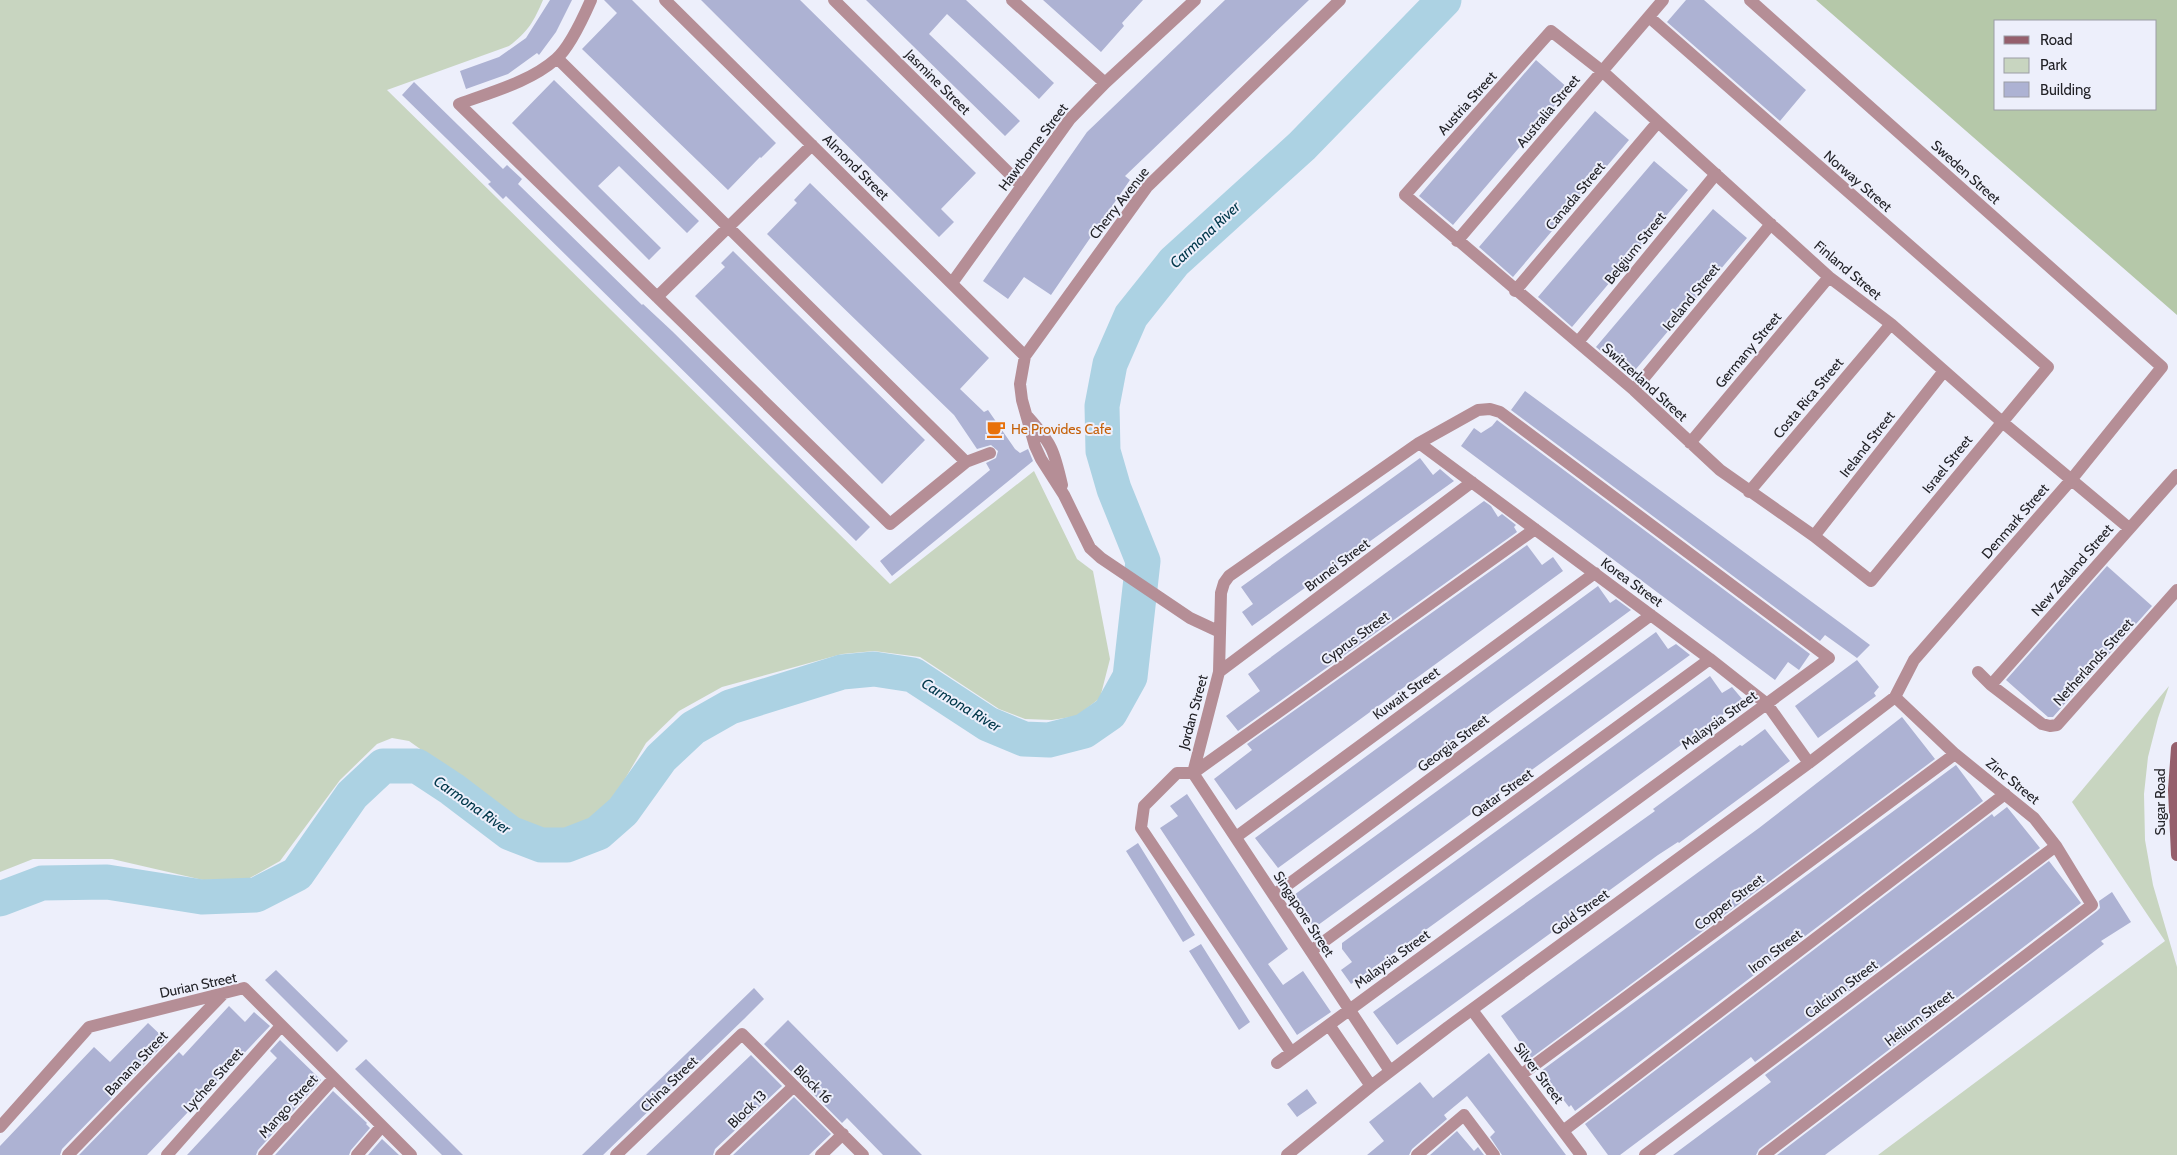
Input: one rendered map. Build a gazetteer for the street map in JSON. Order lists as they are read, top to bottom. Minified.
{"streets":{"main road":["Sugar Road"],"street":["Jasmine Street","Austria Street","Australia Street","Hawthorne Street","Almond Street","Sweden Street","Norway Street","Canada Street","Cherry Avenue","Belgium Street","Finland Street","Iceland Street","Germany Street","Switzerland Street","Costa Rica Street","Ireland Street","Israel Street","Denmark Street","Brunei Street","New Zealand Street","Korea Street","Cyprus Street","Netherlands Street","Kuwait Street","Jordan Street","Malaysia Street","Georgia Street","Zinc Street","Qatar Street","Copper Street","Gold Street","Singapore Street","Iron Street","Durian Street","Calcium Street","Helium Street","Banana Street","Silver Street","Lychee Street","China Street","Block 16","Mango Street","Block 13"]},"crossings":[["Jasmine Street","Hawthorne Street"],["Austria Street","Finland Street"],["Austria Street","Switzerland Street"],["Australia Street","Norway Street"],["Australia Street","Finland Street"],["Australia Street","Switzerland Street"],["Hawthorne Street","Almond Street"],["Almond Street","Cherry Avenue"],["Sweden Street","Denmark Street"],["Norway Street","Israel Street"],["Canada Street","Finland Street"],["Canada Street","Switzerland Street"],["Cherry Avenue","Jordan Street"],["Belgium Street","Finland Street"],["Belgium Street","Switzerland Street"],["Finland Street","Iceland Street"],["Finland Street","Germany Street"],["Finland Street","Costa Rica Street"],["Finland Street","Ireland Street"],["Finland Street","Israel Street"],["Finland Street","Denmark Street"],["Finland Street","New Zealand Street"],["Iceland Street","Switzerland Street"],["Germany Street","Switzerland Street"],["Switzerland Street","Costa Rica Street"],["Switzerland Street","Ireland Street"],["Switzerland Street","Israel Street"],["Denmark Street","Zinc Street"],["Denmark Street","Gold Street"],["Brunei Street","Korea Street"],["Brunei Street","Jordan Street"],["New Zealand Street","Netherlands Street"],["Korea Street","Cyprus Street"],["Korea Street","Kuwait Street"],["Korea Street","Jordan Street"],["Korea Street","Malaysia Street"],["Korea Street","Georgia Street"],["Korea Street","Qatar Street"],["Korea Street","Gold Street"],["Cyprus Street","Jordan Street"],["Cyprus Street","Singapore Street"],["Kuwait Street","Singapore Street"],["Jordan Street","Malaysia Street"],["Jordan Street","Singapore Street"],["Malaysia Street","Singapore Street"],["Georgia Street","Singapore Street"],["Zinc Street","Copper Street"],["Zinc Street","Gold Street"],["Zinc Street","Iron Street"],["Zinc Street","Calcium Street"],["Zinc Street","Helium Street"],["Qatar Street","Singapore Street"],["Copper Street","Silver Street"],["Gold Street","Singapore Street"],["Gold Street","Silver Street"],["Iron Street","Silver Street"],["Durian Street","Banana Street"],["Durian Street","Lychee Street"],["Durian Street","Mango Street"],["China Street","Block 16"],["Block 16","Block 13"]],"water":["Carmona River"],"places":{"cafe":["He Provides Cafe"]},"legend":["Road","Park","Building"]}
